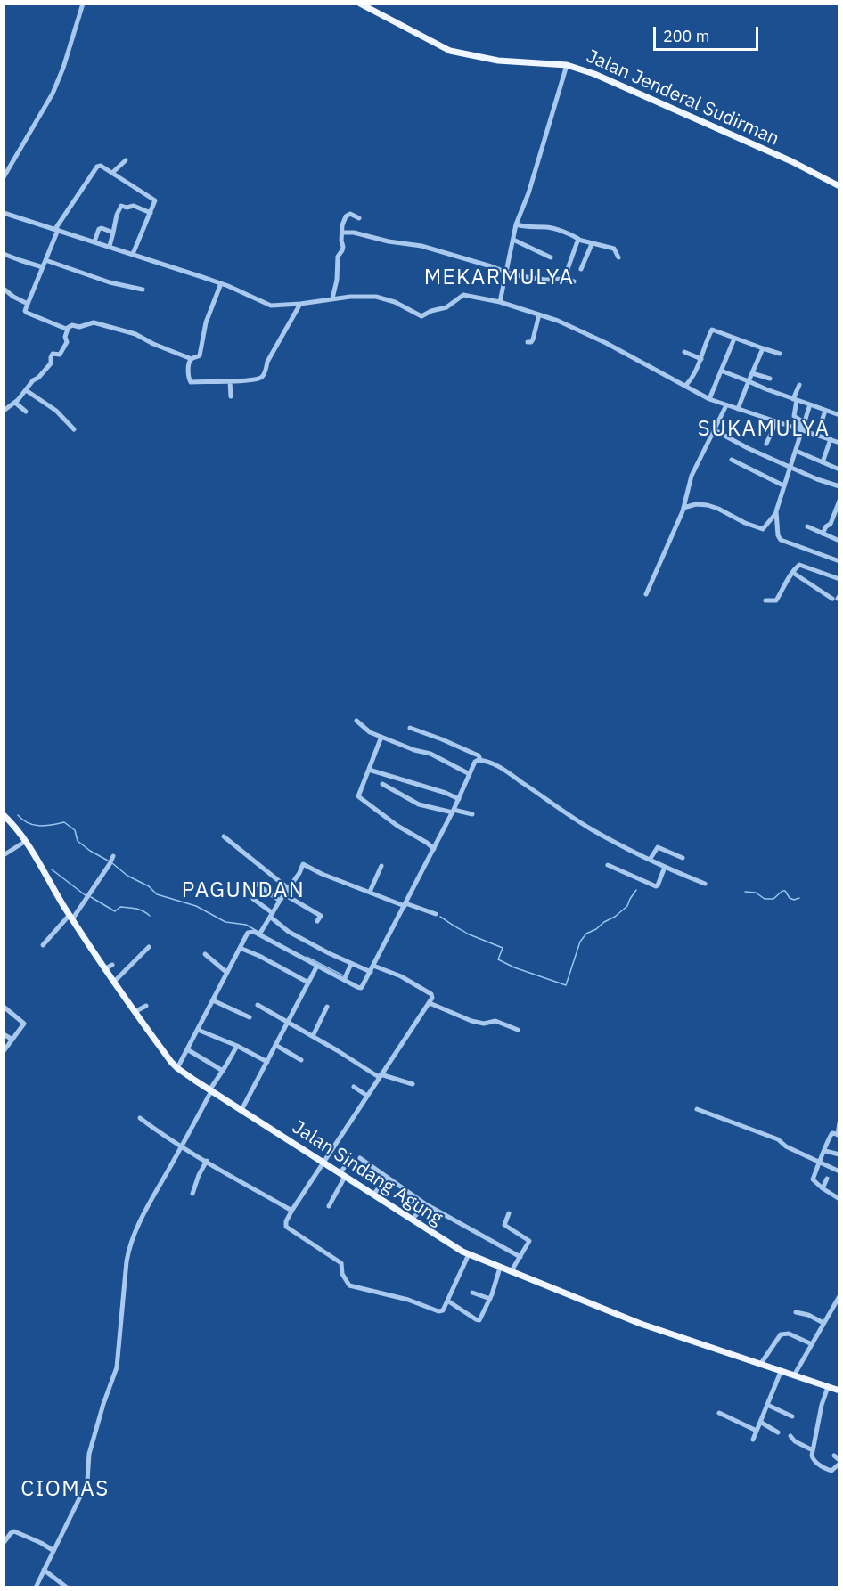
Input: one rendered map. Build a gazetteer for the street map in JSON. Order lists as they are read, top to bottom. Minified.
{"streets":{"main road":["Jalan Jenderal Sudirman","Jalan Sindang Agung"]},"districts":["MEKARMULYA","SUKAMULYA","PAGUNDAN","CIOMAS"],"scale_bar":"200 m"}
